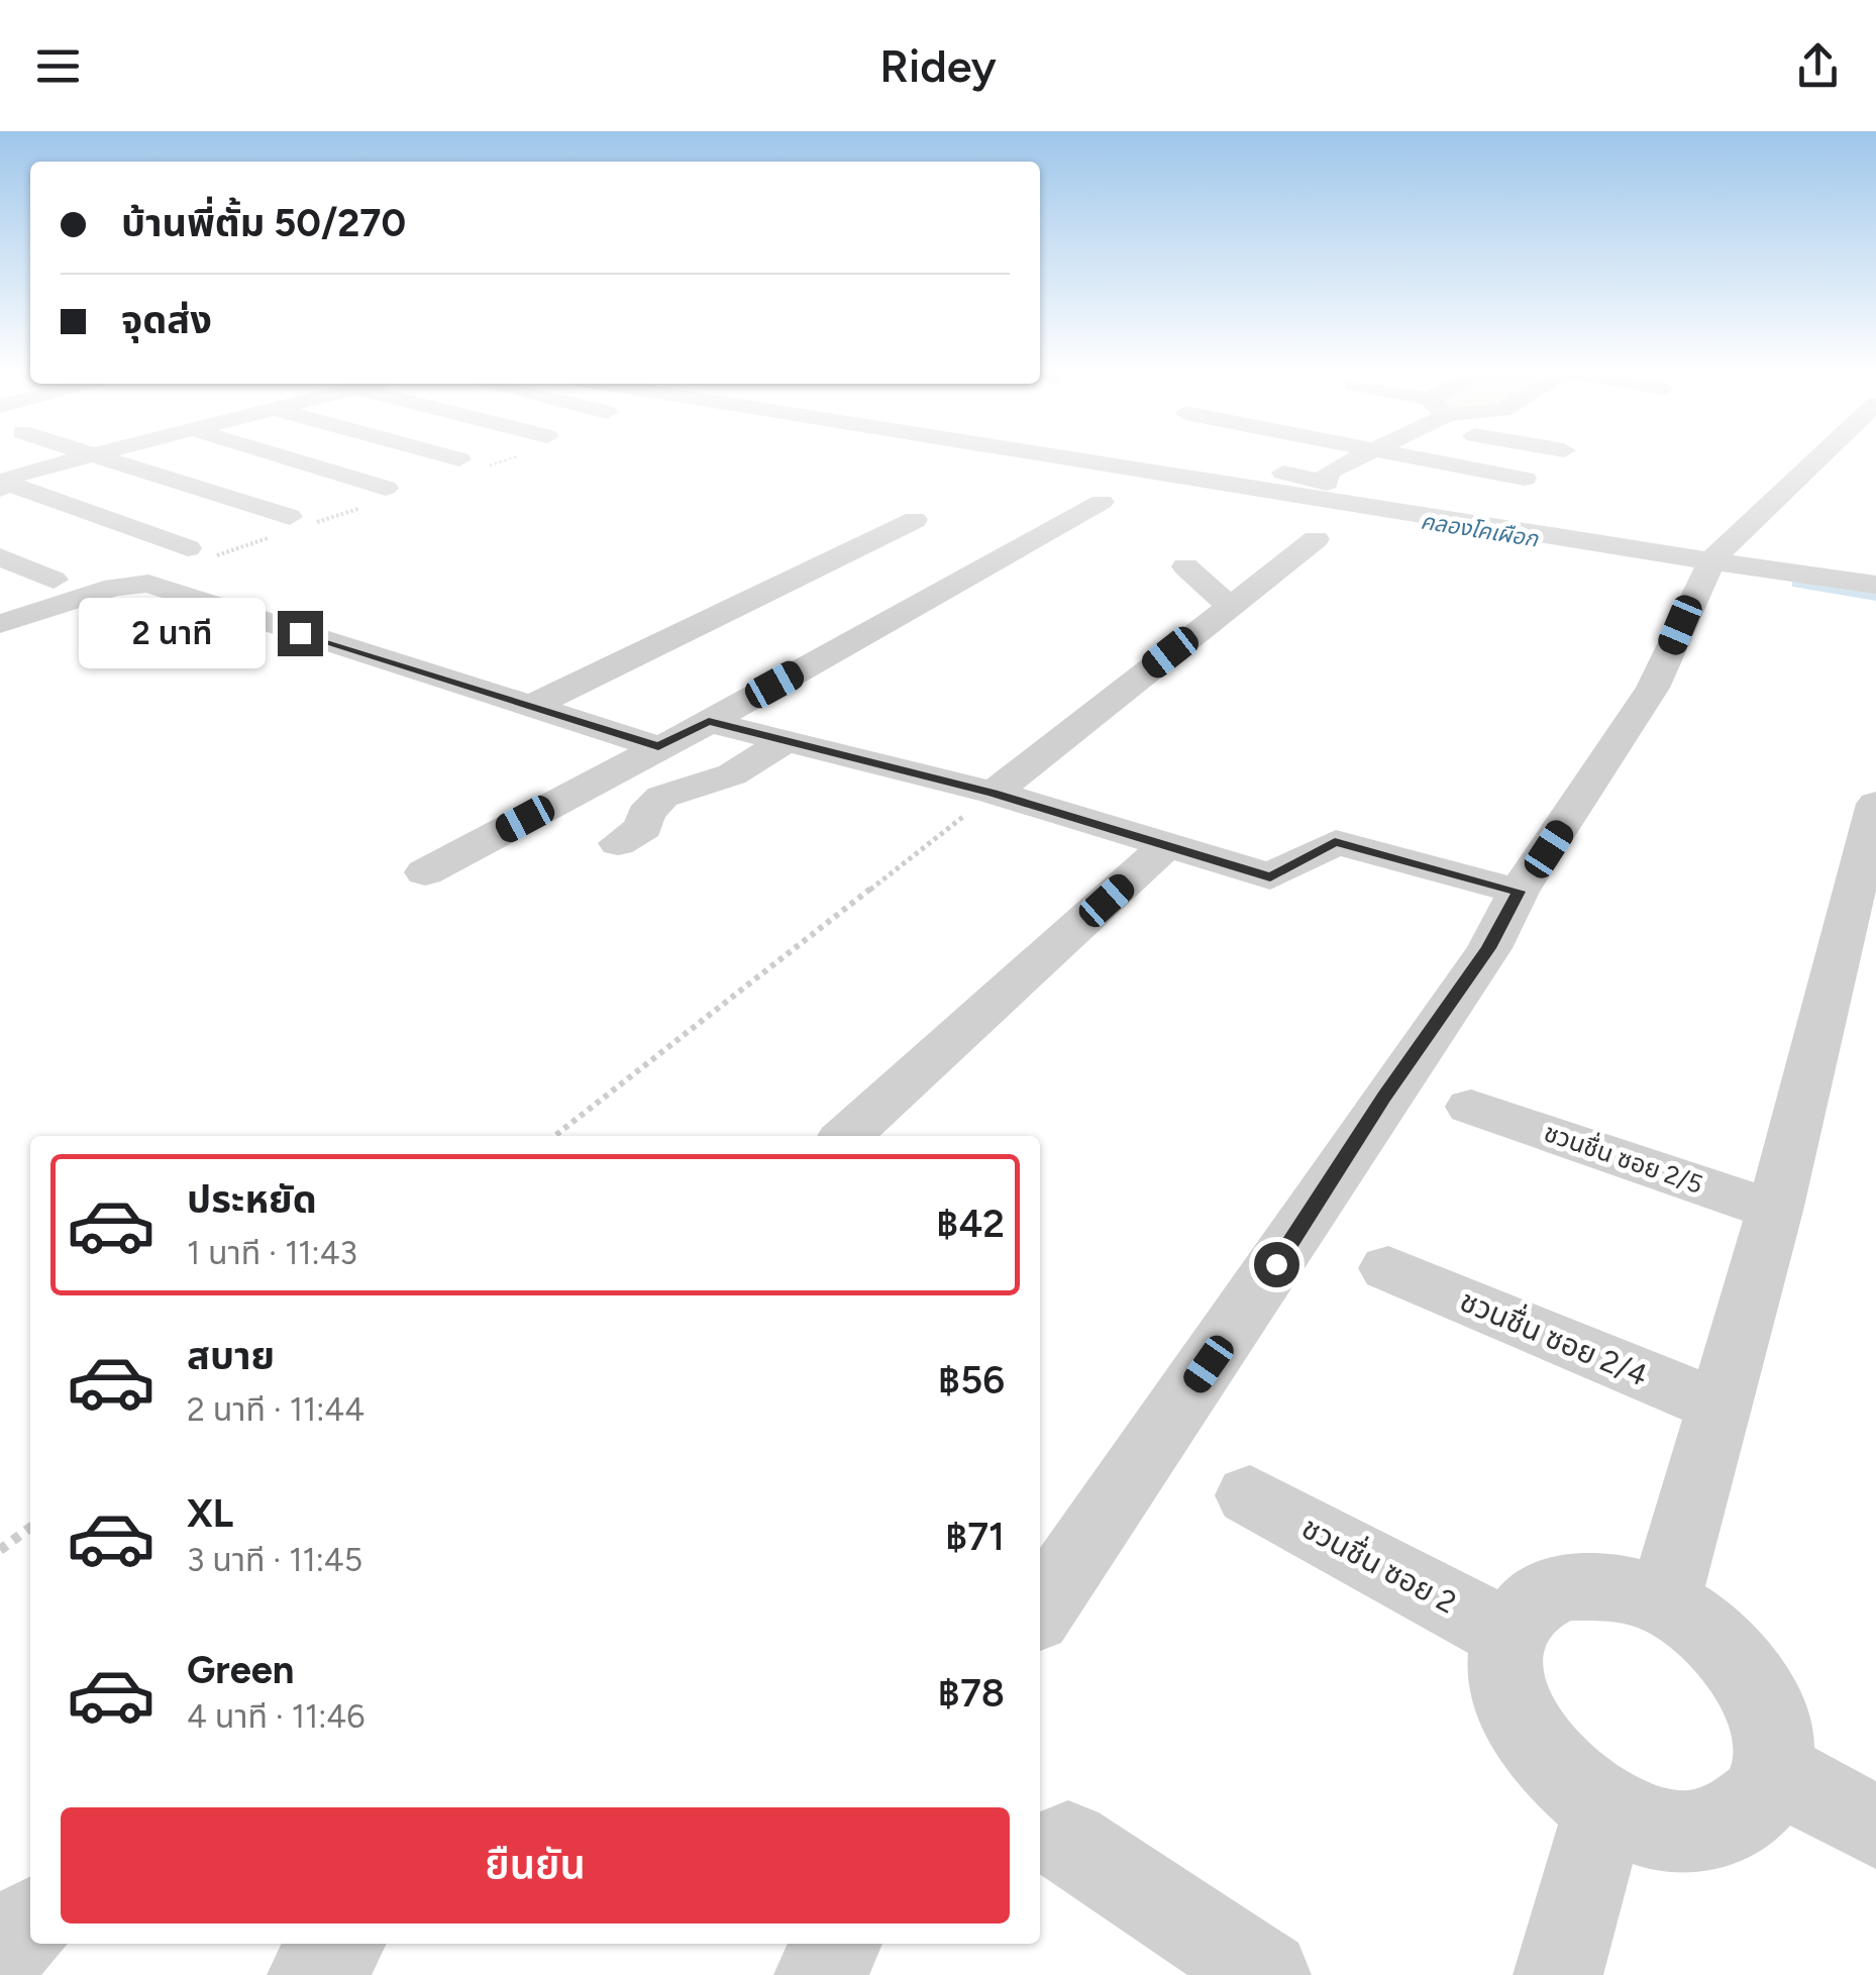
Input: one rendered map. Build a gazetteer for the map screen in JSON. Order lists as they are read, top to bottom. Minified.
{"streets":{"street":["ชวนชื่น ซอย 2/5","ชวนชื่น ซอย 2/4","ชวนชื่น ซอย 2"]},"water":["คลองโคเผือก"],"page":{"header":"Ridey","banner":["บ้านพี่ตั้ม 50/270","จุดส่ง"],"bubble":"2 นาที","list":[{"name":"ประหยัด","note":"1 นาที · 11:43","value":"฿42"},{"name":"สบาย","note":"2 นาที · 11:44","value":"฿56"},{"name":"XL","note":"3 นาที · 11:45","value":"฿71"},{"name":"Green","note":"4 นาที · 11:46","value":"฿78"}],"buttons":"ยืนยัน"}}
